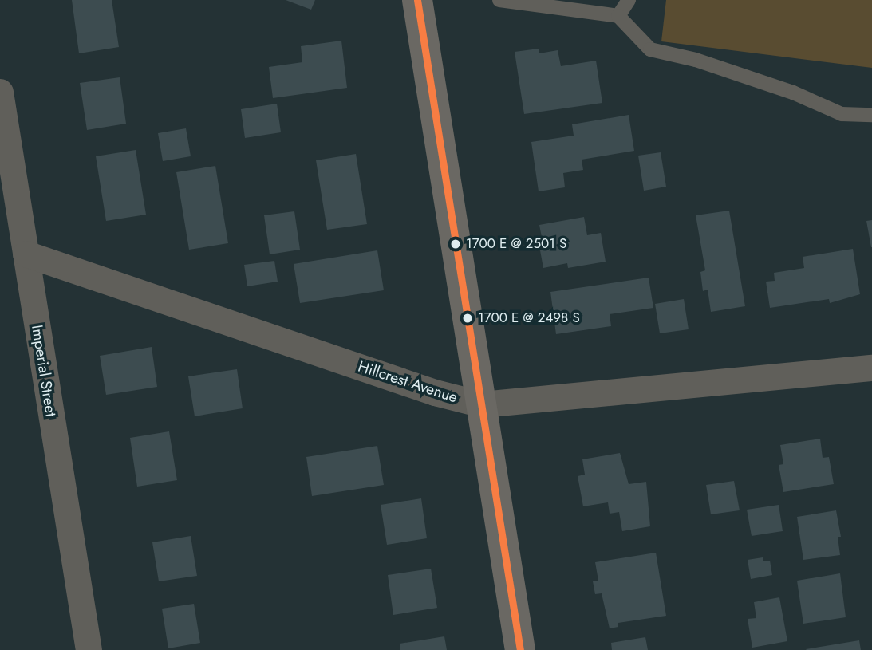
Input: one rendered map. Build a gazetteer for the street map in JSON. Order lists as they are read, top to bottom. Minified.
{"streets":{"street":["Imperial Street","Hillcrest Avenue"]},"crossings":[["Imperial Street","Hillcrest Avenue"]],"places":["1700 E @ 2501 S","1700 E @ 2498 S"]}
